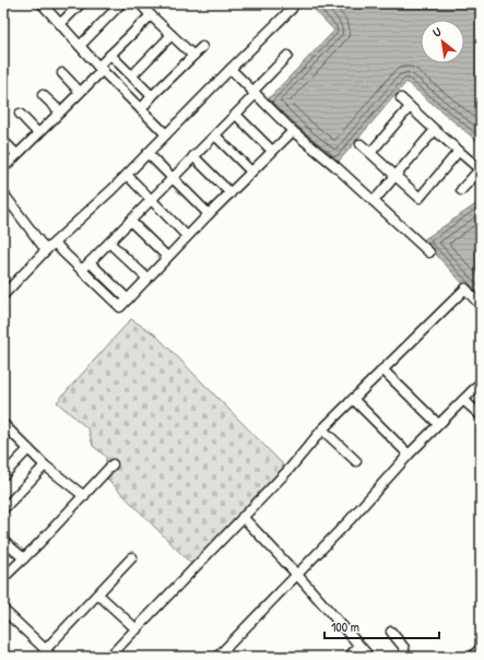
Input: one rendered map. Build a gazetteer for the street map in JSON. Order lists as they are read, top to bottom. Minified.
{"scale_bar":"100 m","north":"top left"}
